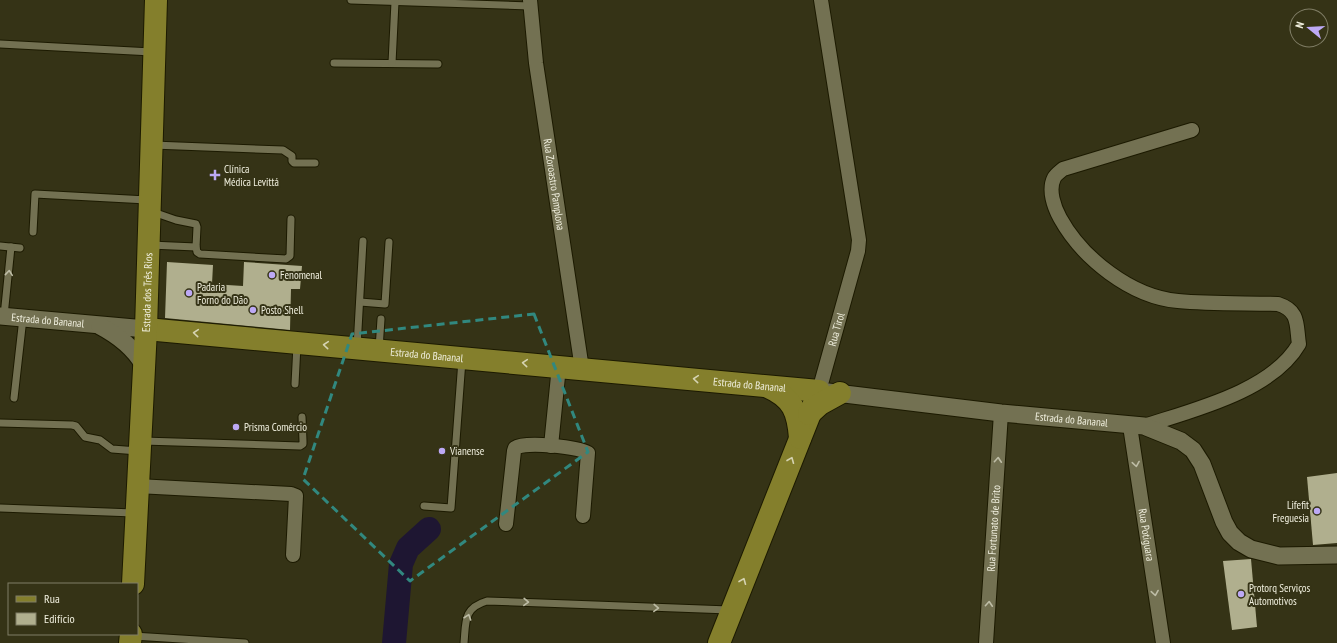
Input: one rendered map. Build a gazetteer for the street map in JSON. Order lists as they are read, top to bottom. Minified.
{"streets":{"main road":["Estrada dos Três Rios","Estrada do Bananal","Rua Tirol"],"street":["Rua Zoroastro Pamplona","Rua Fortunato de Brito","Rua Potiguara"]},"crossings":[["Rua Zoroastro Pamplona","Estrada do Bananal"],["Estrada dos Três Rios","Estrada do Bananal"],["Estrada do Bananal","Rua Tirol"],["Estrada do Bananal","Rua Fortunato de Brito"],["Estrada do Bananal","Rua Potiguara"]],"one_way":["Rua Fortunato de Brito","Rua Potiguara"],"places":{"health":["Clínica Médica Levittá"],"other":["Fenomenal","Padaria Forno do Dão","Posto Shell","Prisma Comércio","Vianense","Lifefit Freguesia","Protorq Serviços Automotivos"]},"legend":["Rua","Edifício"],"north":"left"}
